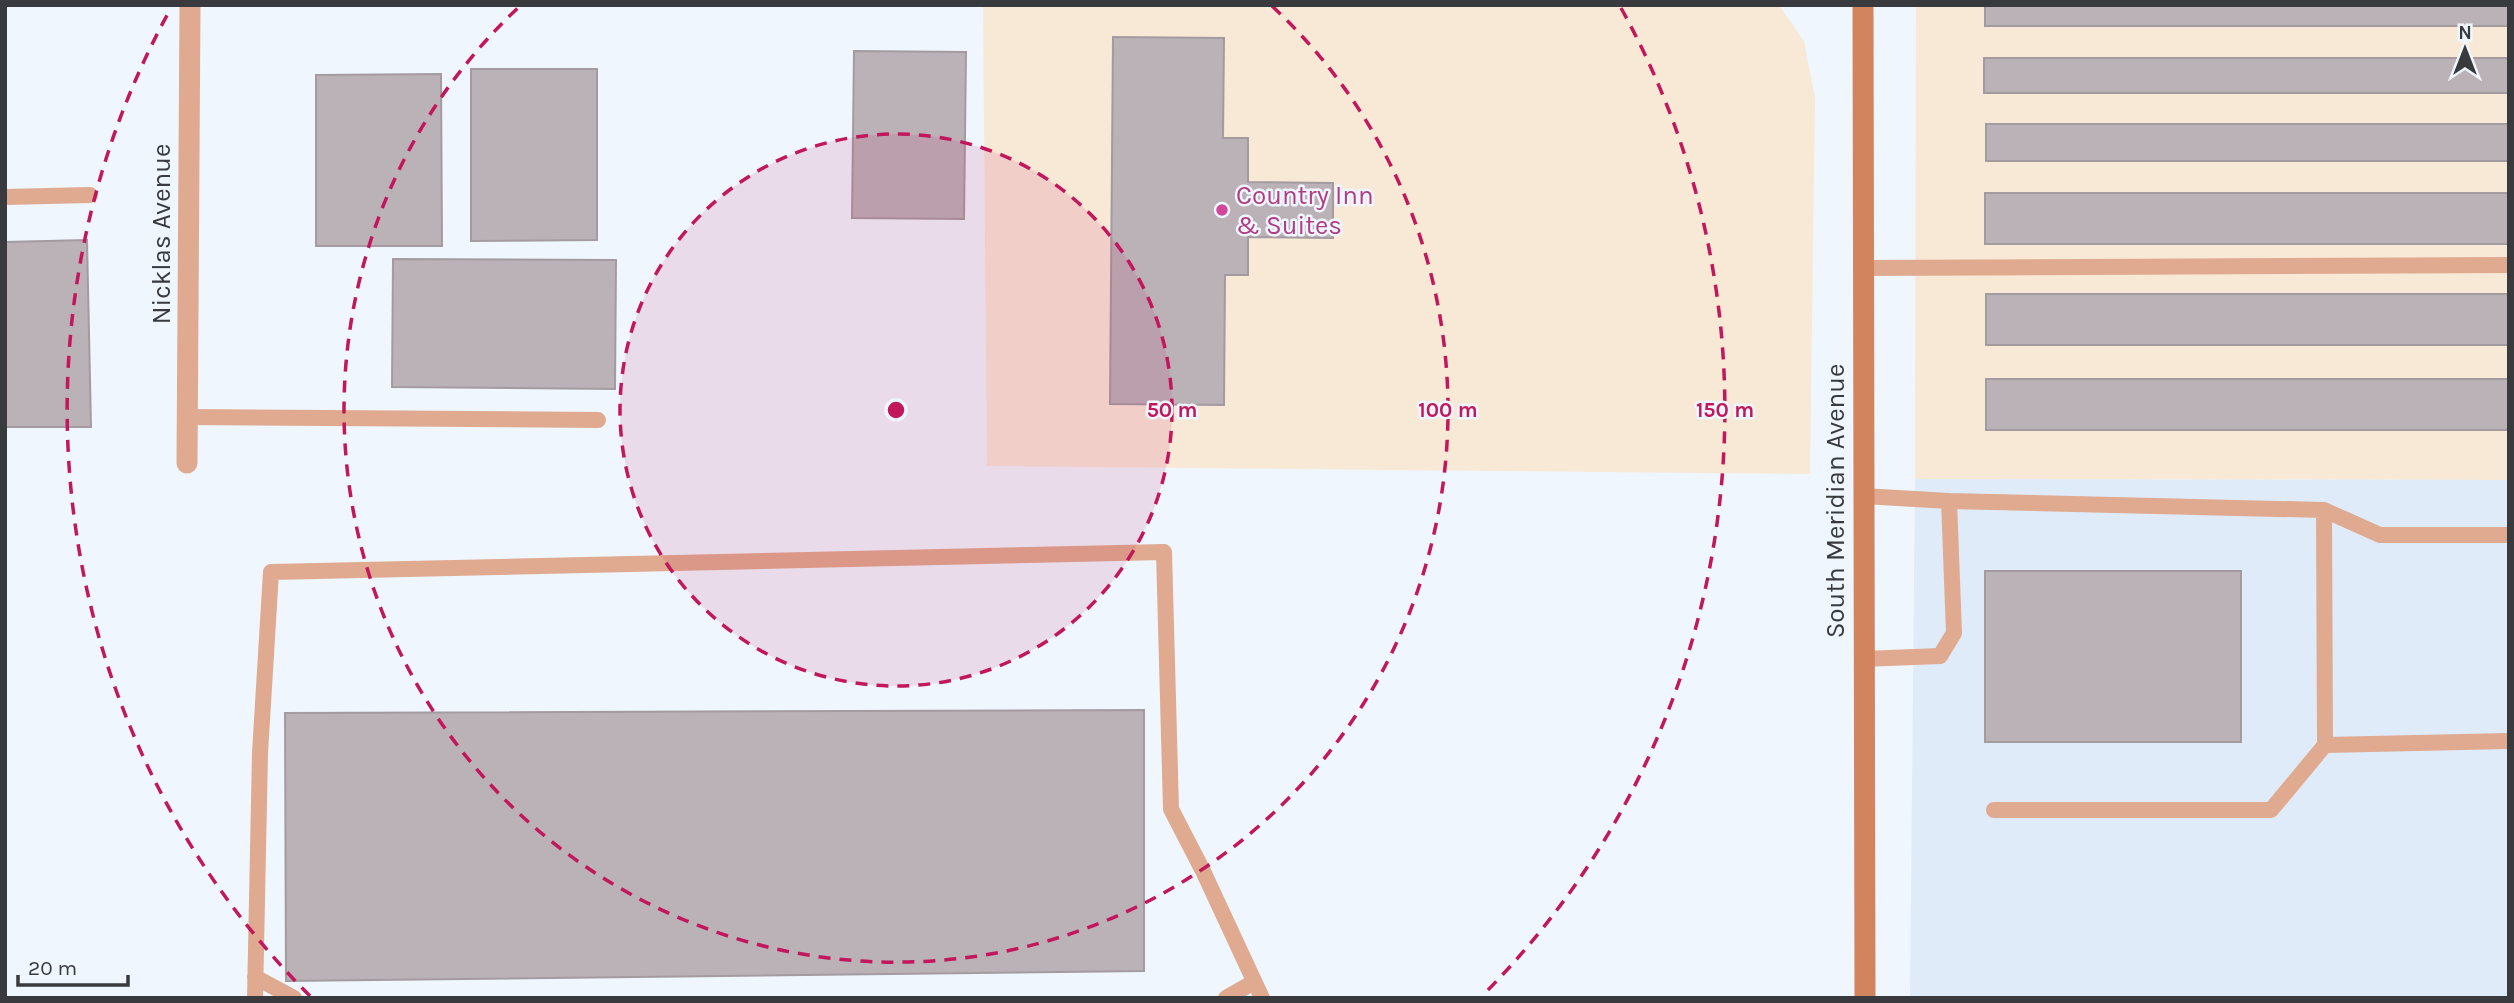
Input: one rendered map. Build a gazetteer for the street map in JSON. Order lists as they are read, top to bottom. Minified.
{"streets":{"main road":["South Meridian Avenue"],"street":["Nicklas Avenue"]},"places":["Country Inn & Suites"],"scale_bar":"20 m","north":"top","rings":["50 m","100 m","150 m"]}
